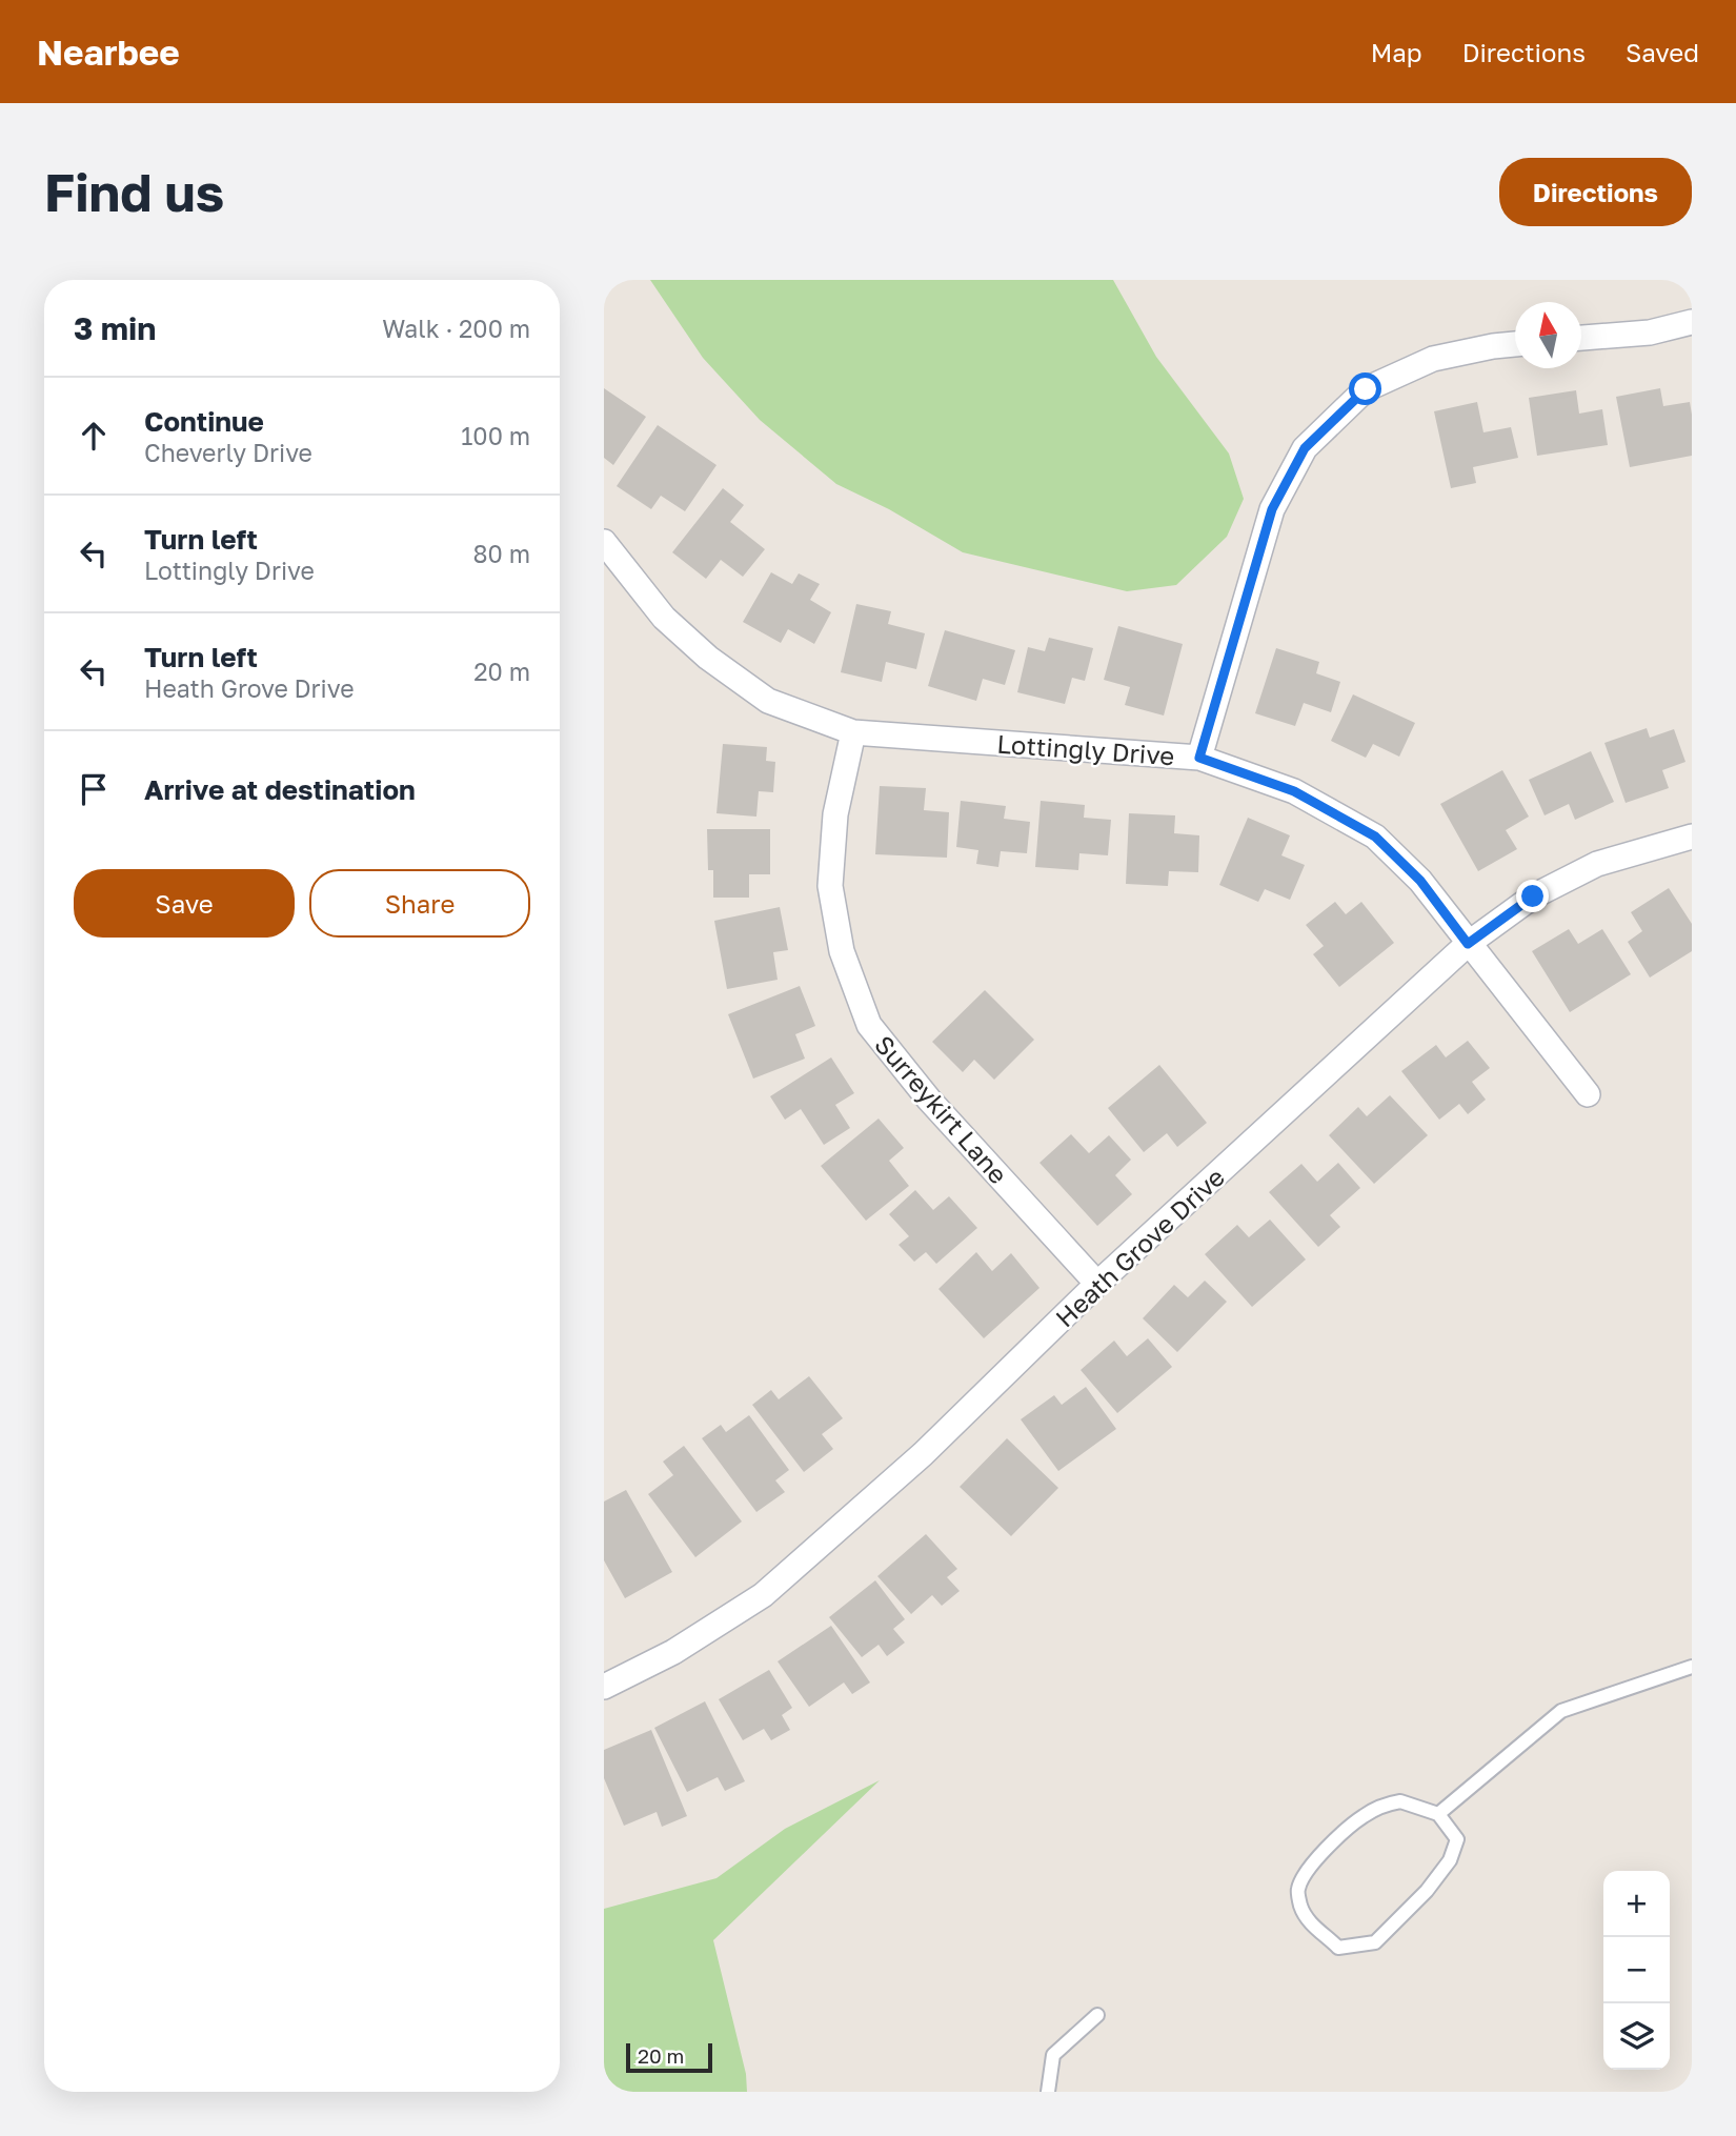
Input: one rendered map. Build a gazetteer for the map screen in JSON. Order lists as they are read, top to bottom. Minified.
{"streets":{"street":["Lottingly Drive","Surreykirt Lane","Heath Grove Drive"]},"crossings":[["Lottingly Drive","Surreykirt Lane"],["Lottingly Drive","Heath Grove Drive"],["Surreykirt Lane","Heath Grove Drive"]],"scale_bar":"20 m","north":"top","page":{"header":"Nearbee","nav":["Map","Directions","Saved"],"buttons":["Directions",["Save","Share"]],"title":"Find us","heading":["3 min","Walk · 200 m"],"list":[["Continue","Cheverly Drive","100 m"],["Turn left","Lottingly Drive","80 m"],["Turn left","Heath Grove Drive","20 m"],"Arrive at destination"],"map_buttons":["+","−"],"scale":"20 m"}}
